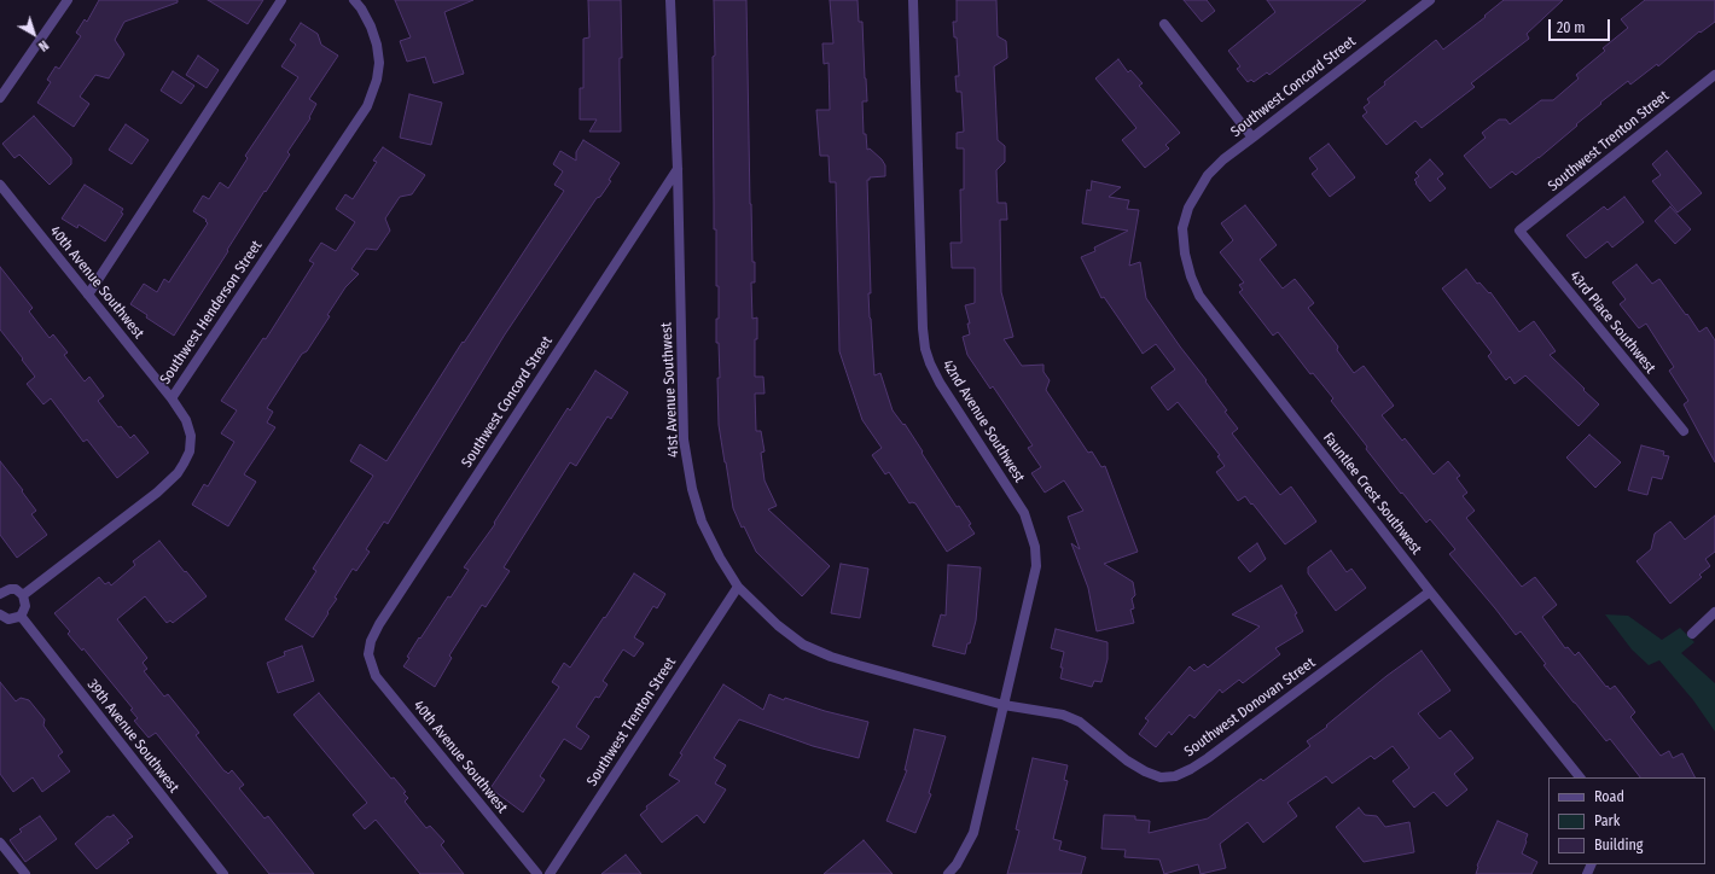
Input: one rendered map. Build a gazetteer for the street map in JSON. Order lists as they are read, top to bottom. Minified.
{"streets":{"street":["Southwest Concord Street","Southwest Trenton Street","40th Avenue Southwest","Southwest Henderson Street","43rd Place Southwest","41st Avenue Southwest","42nd Avenue Southwest","Fauntlee Crest Southwest","Southwest Donovan Street","39th Avenue Southwest"]},"crossings":[["Southwest Concord Street","40th Avenue Southwest"],["Southwest Concord Street","41st Avenue Southwest"],["Southwest Concord Street","Fauntlee Crest Southwest"],["Southwest Trenton Street","43rd Place Southwest"],["Southwest Trenton Street","41st Avenue Southwest"],["40th Avenue Southwest","Southwest Henderson Street"],["41st Avenue Southwest","42nd Avenue Southwest"],["41st Avenue Southwest","Southwest Donovan Street"],["42nd Avenue Southwest","Southwest Donovan Street"],["Fauntlee Crest Southwest","Southwest Donovan Street"]],"legend":["Road","Park","Building"],"scale_bar":"20 m","north":"bottom right"}
